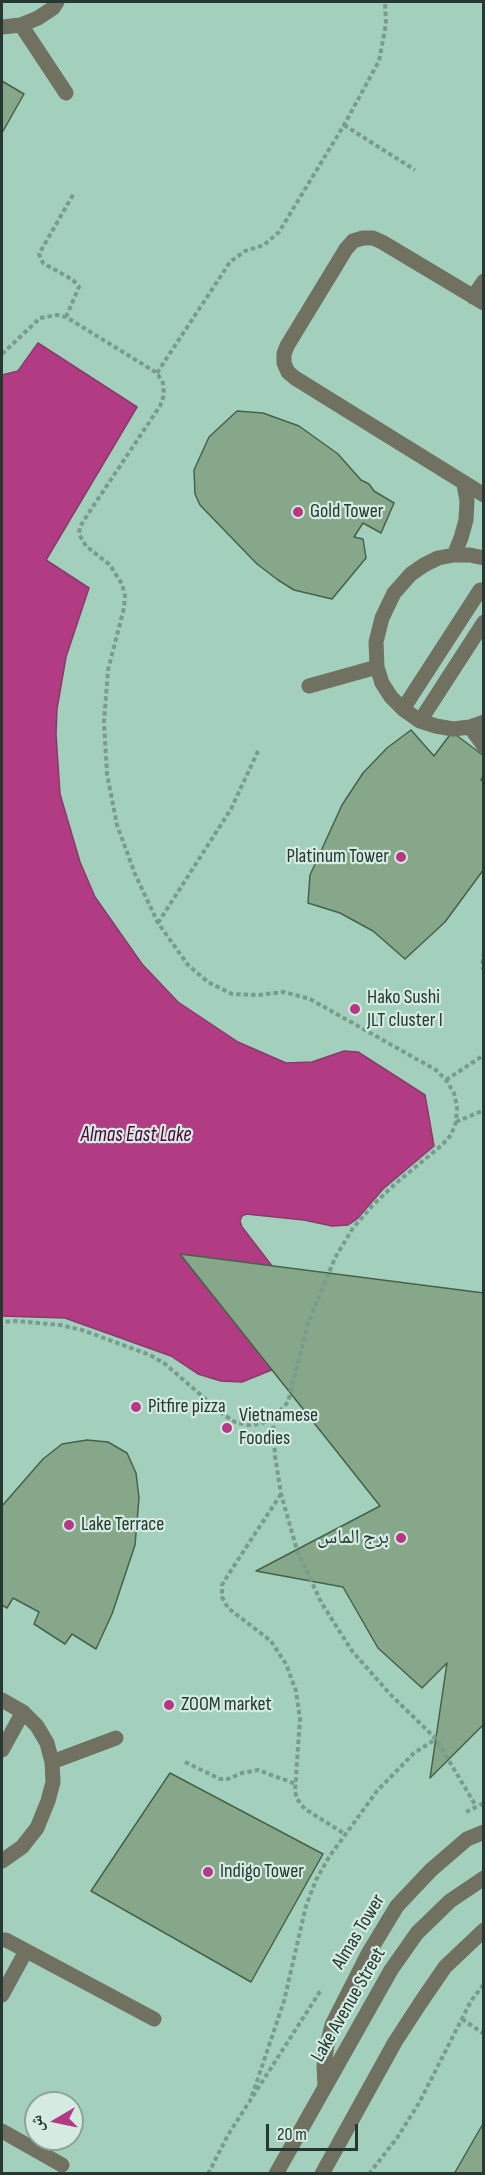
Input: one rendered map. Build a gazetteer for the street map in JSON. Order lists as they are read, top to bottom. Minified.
{"streets":{"street":["Almas Tower","Lake Avenue Street"]},"crossings":[["Almas Tower","Lake Avenue Street"]],"water":["Almas East Lake"],"places":["Gold Tower","Platinum Tower","Hako Sushi JLT cluster I","Pitfire pizza","Vietnamese Foodies","Lake Terrace","برج الماس","ZOOM market","Indigo Tower"],"scale_bar":"20 m","north":"left"}
